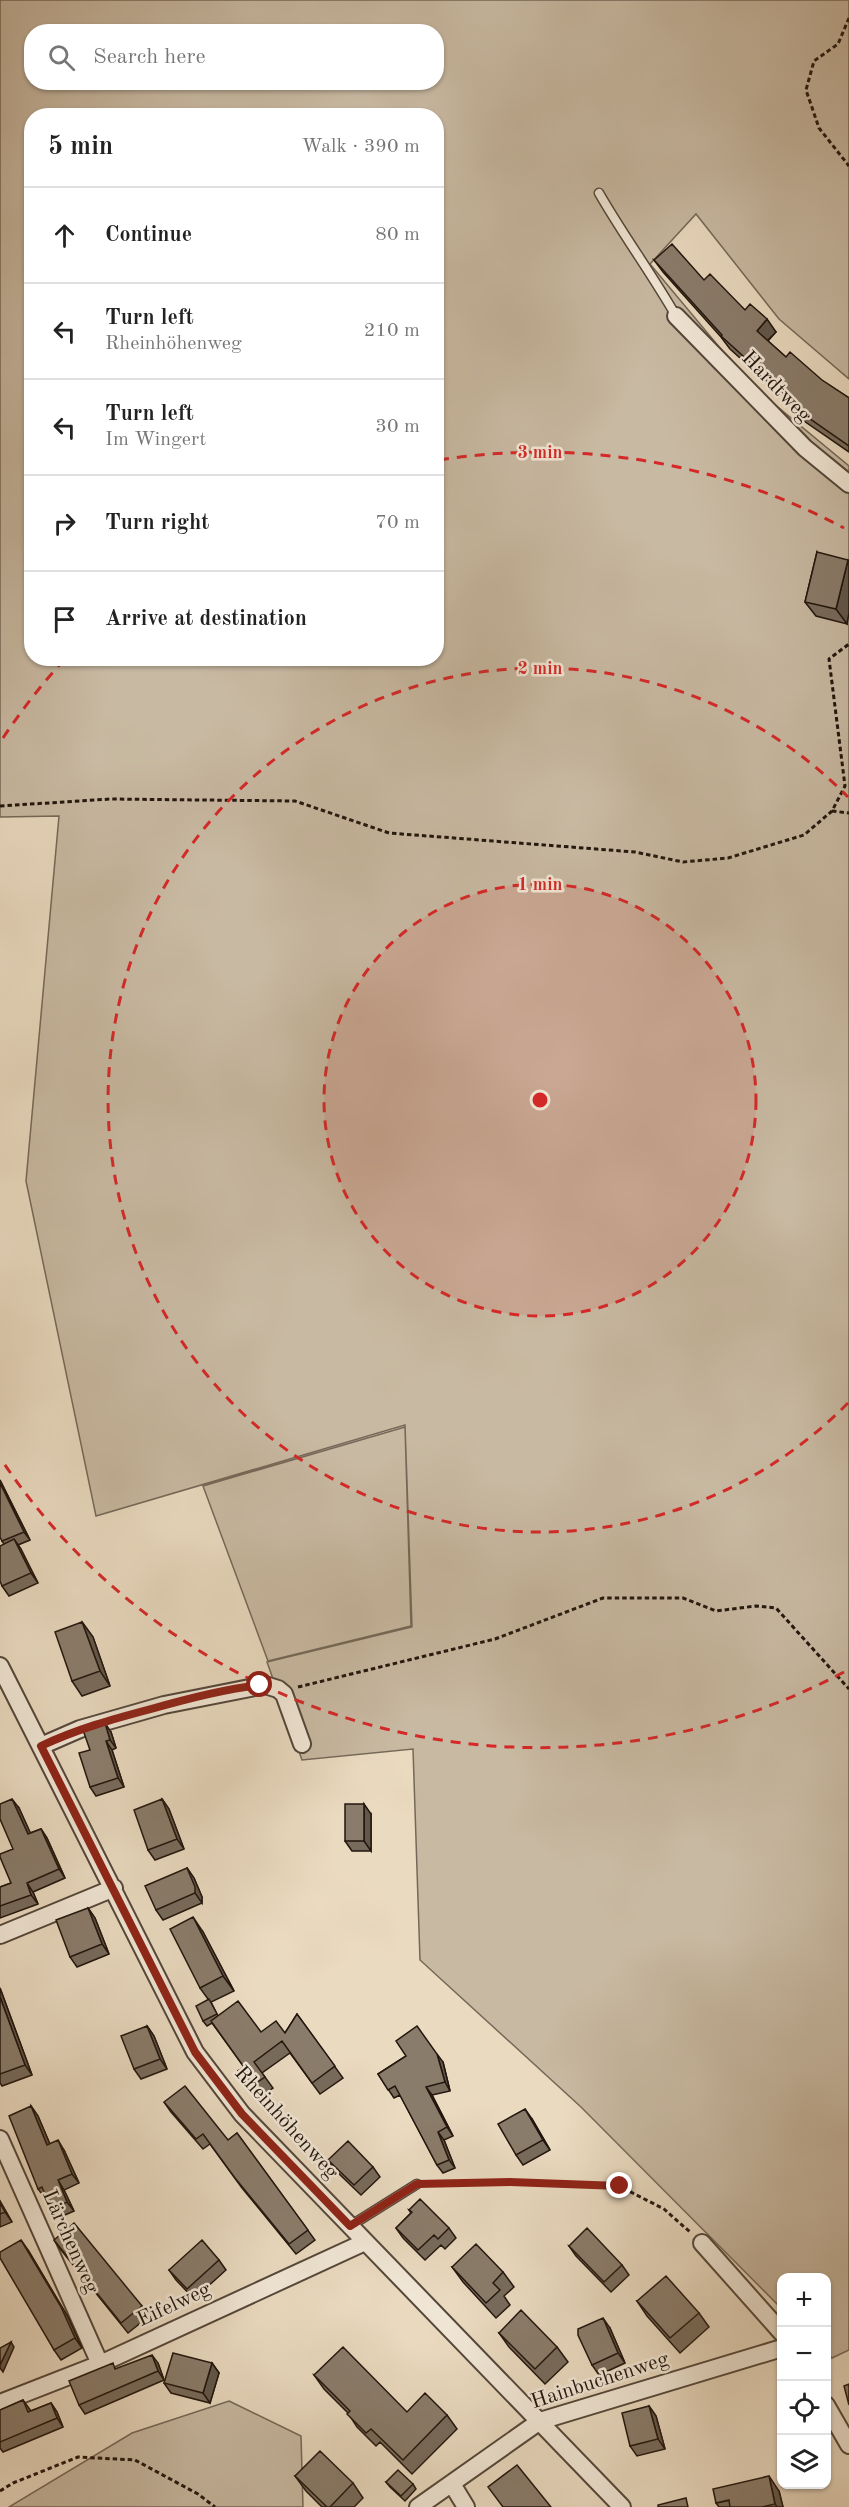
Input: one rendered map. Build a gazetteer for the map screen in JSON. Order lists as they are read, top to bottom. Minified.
{"streets":{"street":["Hardtweg","Rheinhöhenweg","Lärchenweg","Eifelweg","Hainbuchenweg"]},"crossings":[["Rheinhöhenweg","Eifelweg"],["Rheinhöhenweg","Hainbuchenweg"],["Lärchenweg","Eifelweg"]],"page":{"search":"Search here","heading":["5 min","Walk · 390 m"],"list":[["Continue","80 m"],["Turn left","Rheinhöhenweg","210 m"],["Turn left","Im Wingert","30 m"],["Turn right","70 m"],"Arrive at destination"],"map_buttons":["+","−"]},"rings":["3 min","2 min","1 min"]}
